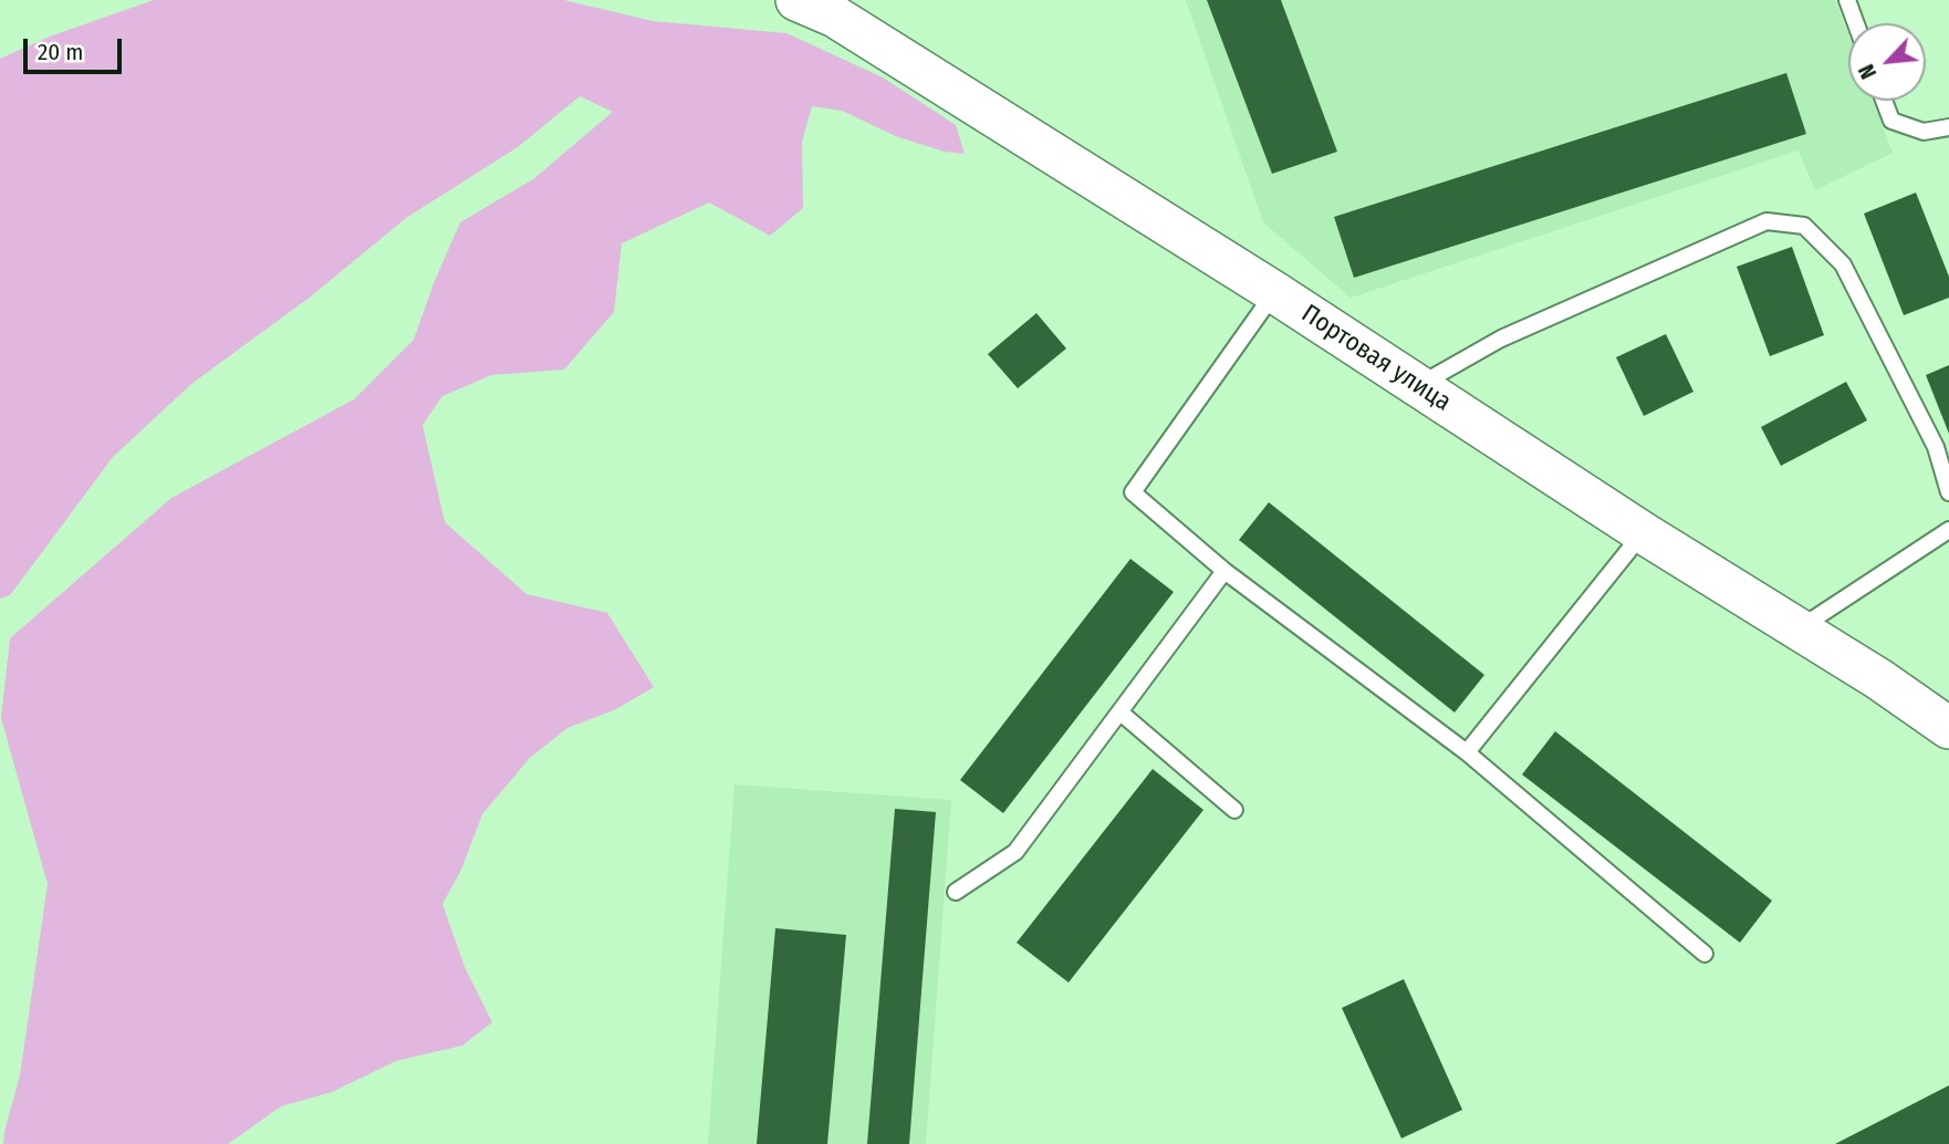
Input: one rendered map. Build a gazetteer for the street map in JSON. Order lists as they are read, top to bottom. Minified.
{"streets":{"street":["Портовая улица"]},"scale_bar":"20 m","north":"bottom left"}
